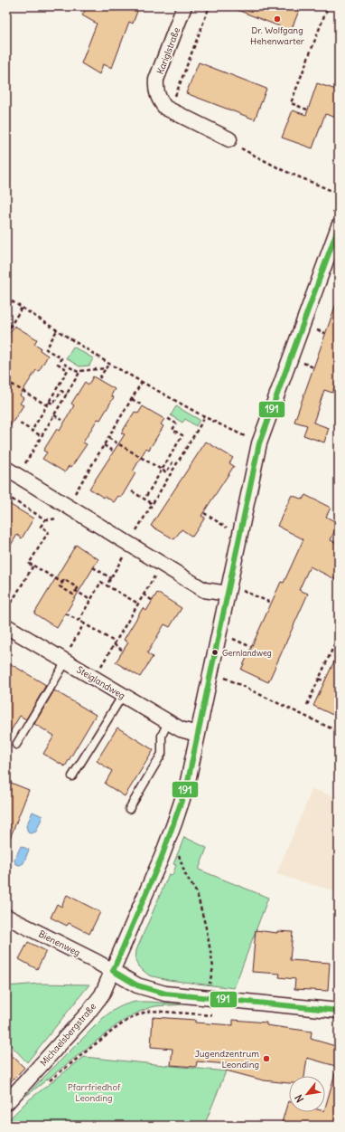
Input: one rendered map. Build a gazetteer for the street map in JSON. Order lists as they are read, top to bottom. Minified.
{"streets":{"street":["Kariglstraße","Steiglandweg","Bienenweg","Michaelsbergstraße"]},"crossings":[["Steiglandweg","Michaelsbergstraße"],["Bienenweg","Michaelsbergstraße"]],"parks":["Pfarrfriedhof Leonding"],"places":["Dr. Wolfgang Hehenwarter","Gernlandweg","Jugendzentrum Leonding"],"lines":["transit line 191"],"north":"bottom left"}
